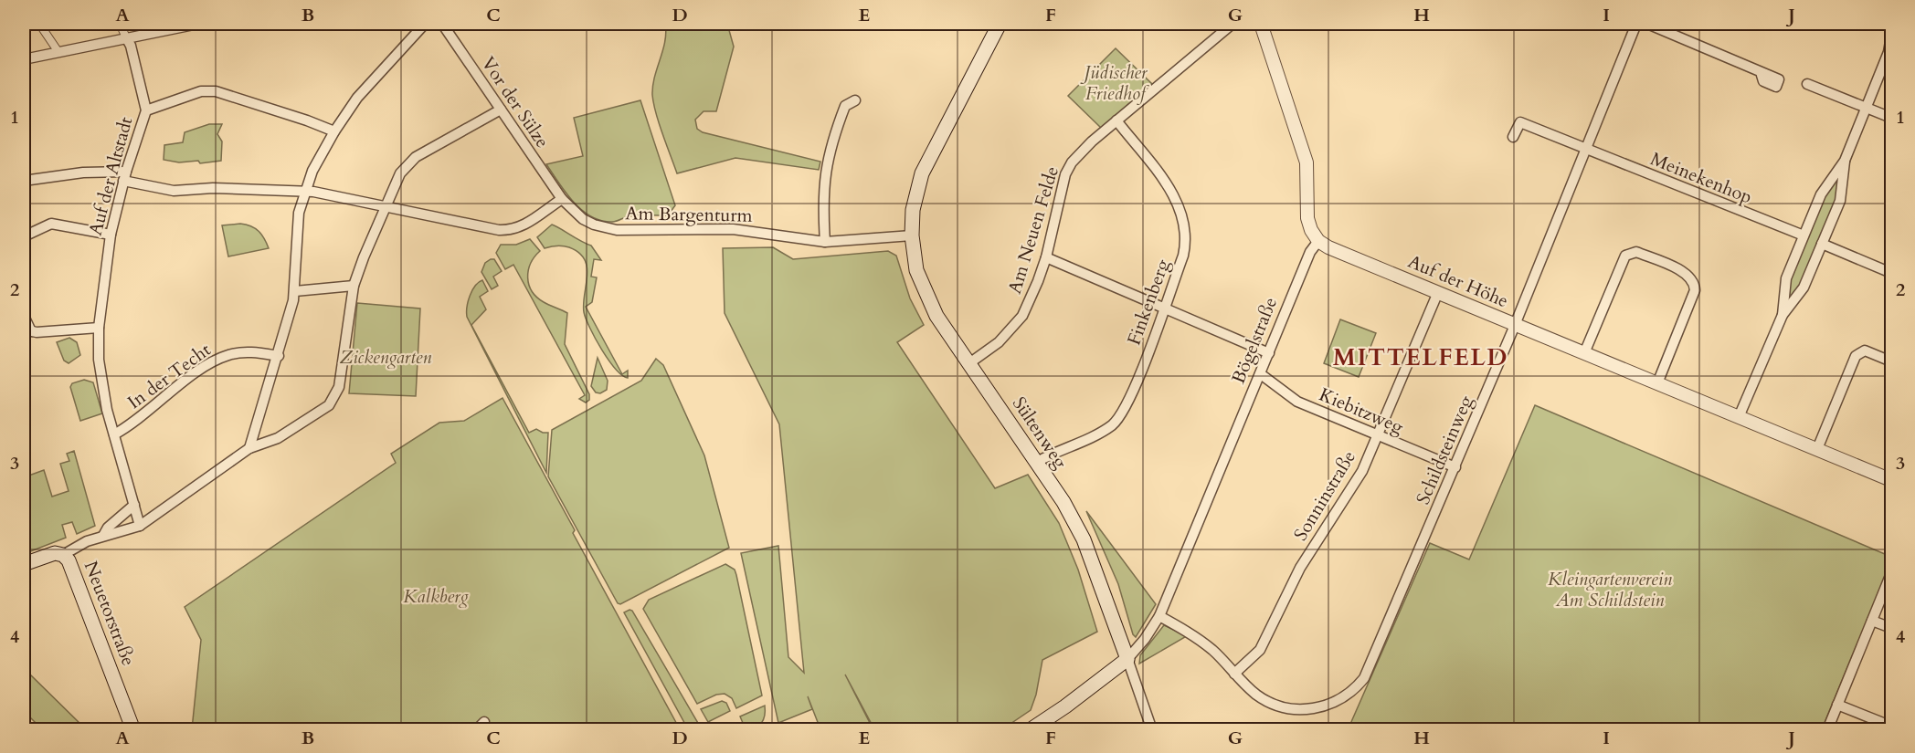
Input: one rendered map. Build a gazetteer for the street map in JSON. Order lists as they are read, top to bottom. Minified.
{"streets":{"main road":["Sültenweg","Neuetorstraße"],"street":["Vor der Sülze","Auf der Altstadt","Meinekenhop","Am Bargenturm","Am Neuen Felde","Auf der Höhe","Finkenberg","Bögelstraße","In der Techt","Kiebitzweg","Schildsteinweg","Sonninstraße"]},"crossings":[["Vor der Sülze","Am Bargenturm"],["Auf der Altstadt","In der Techt"],["Auf der Altstadt","Neuetorstraße"],["Meinekenhop","Schildsteinweg"],["Am Bargenturm","Sültenweg"],["Am Neuen Felde","Finkenberg"],["Am Neuen Felde","Sültenweg"],["Auf der Höhe","Bögelstraße"],["Auf der Höhe","Schildsteinweg"],["Auf der Höhe","Sonninstraße"],["Finkenberg","Sültenweg"],["Bögelstraße","Kiebitzweg"],["Bögelstraße","Sültenweg"],["Kiebitzweg","Schildsteinweg"],["Kiebitzweg","Sonninstraße"],["Schildsteinweg","Sonninstraße"]],"districts":["MITTELFELD"],"parks":["Jüdischer Friedhof","Zickengarten","Kleingartenverein Am Schildstein","Kalkberg"],"grid":{"columns":["A","B","C","D","E","F","G","H","I","J"],"rows":["1","2","3","4"]}}
